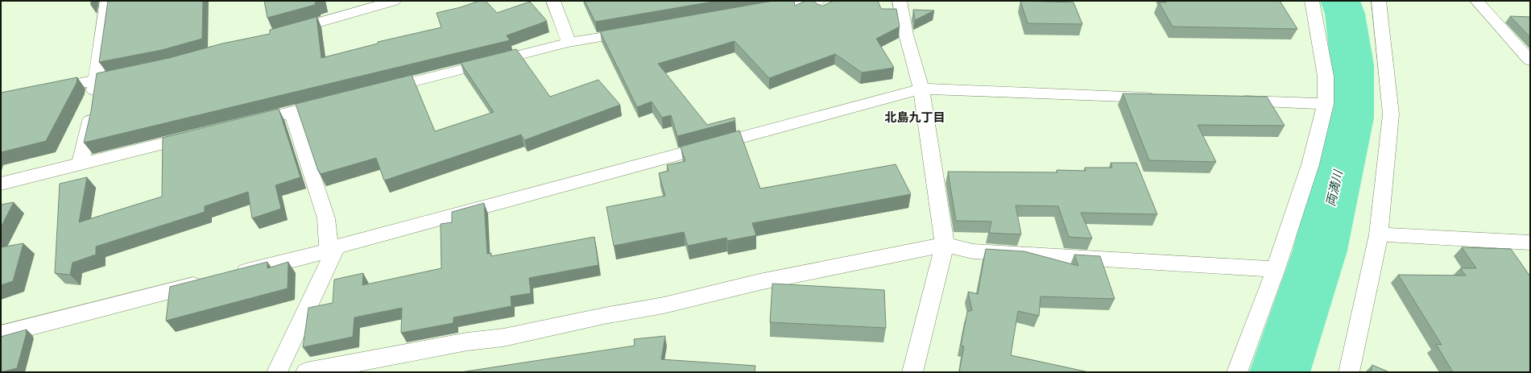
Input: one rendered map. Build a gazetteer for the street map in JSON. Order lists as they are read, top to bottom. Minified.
{"districts":["北島九丁目"],"water":["両満川"]}
